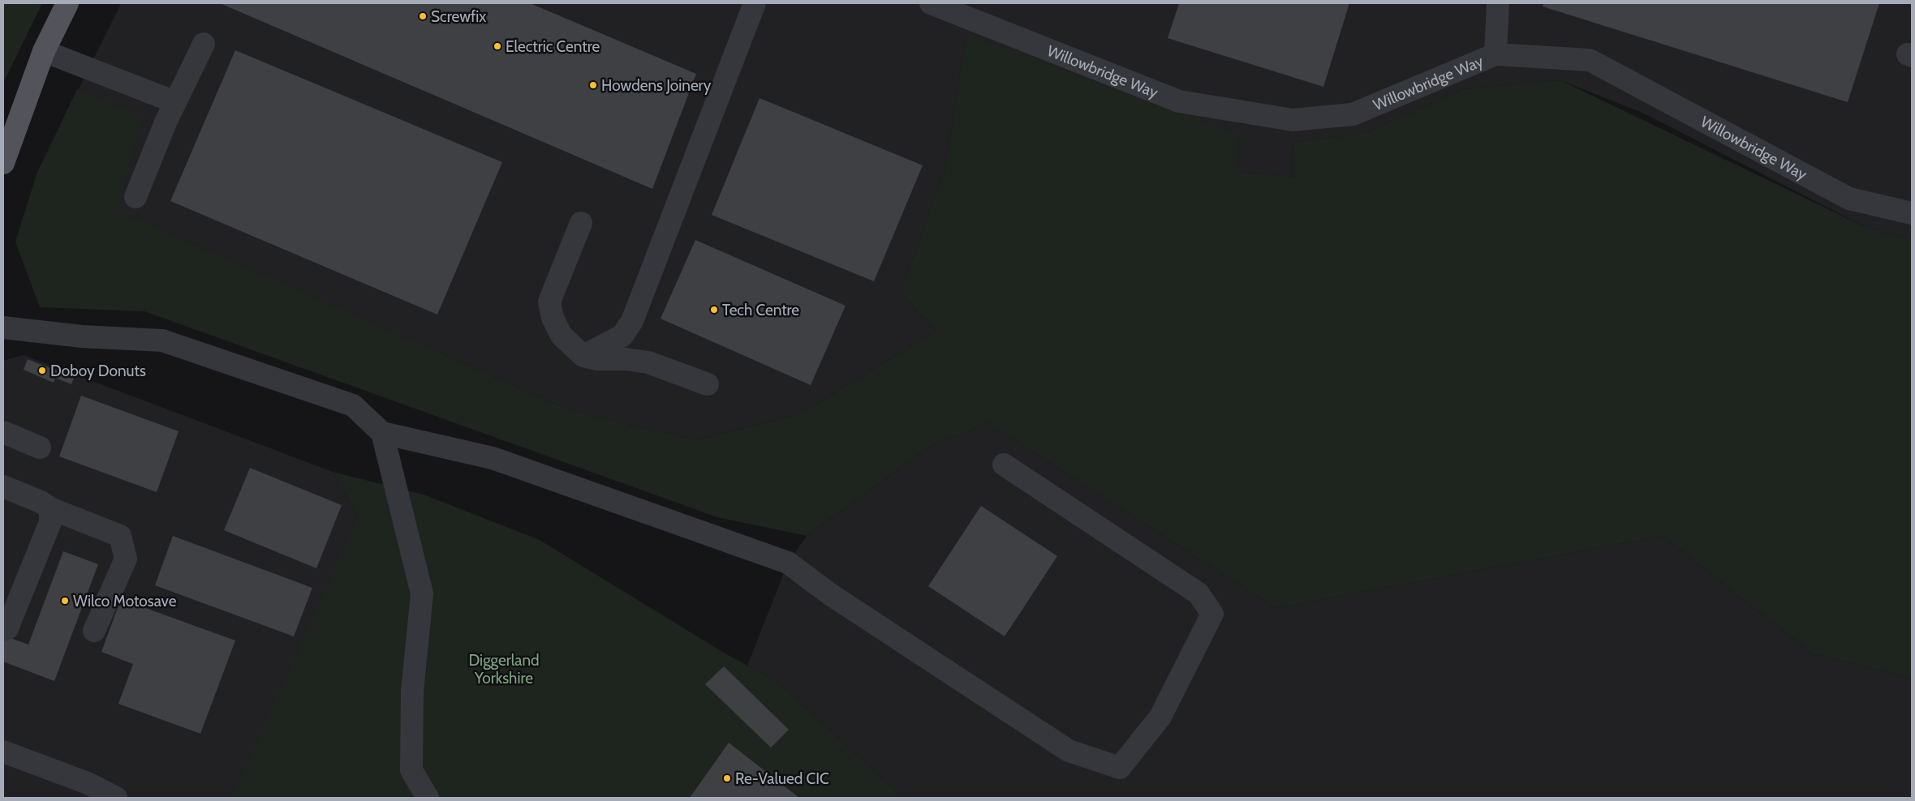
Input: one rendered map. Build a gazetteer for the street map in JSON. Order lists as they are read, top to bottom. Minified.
{"streets":{"street":["Willowbridge Way"]},"parks":["Diggerland Yorkshire"],"places":["Screwfix","Electric Centre","Howdens Joinery","Tech Centre","Doboy Donuts","Wilco Motosave","Re-Valued CIC"]}
